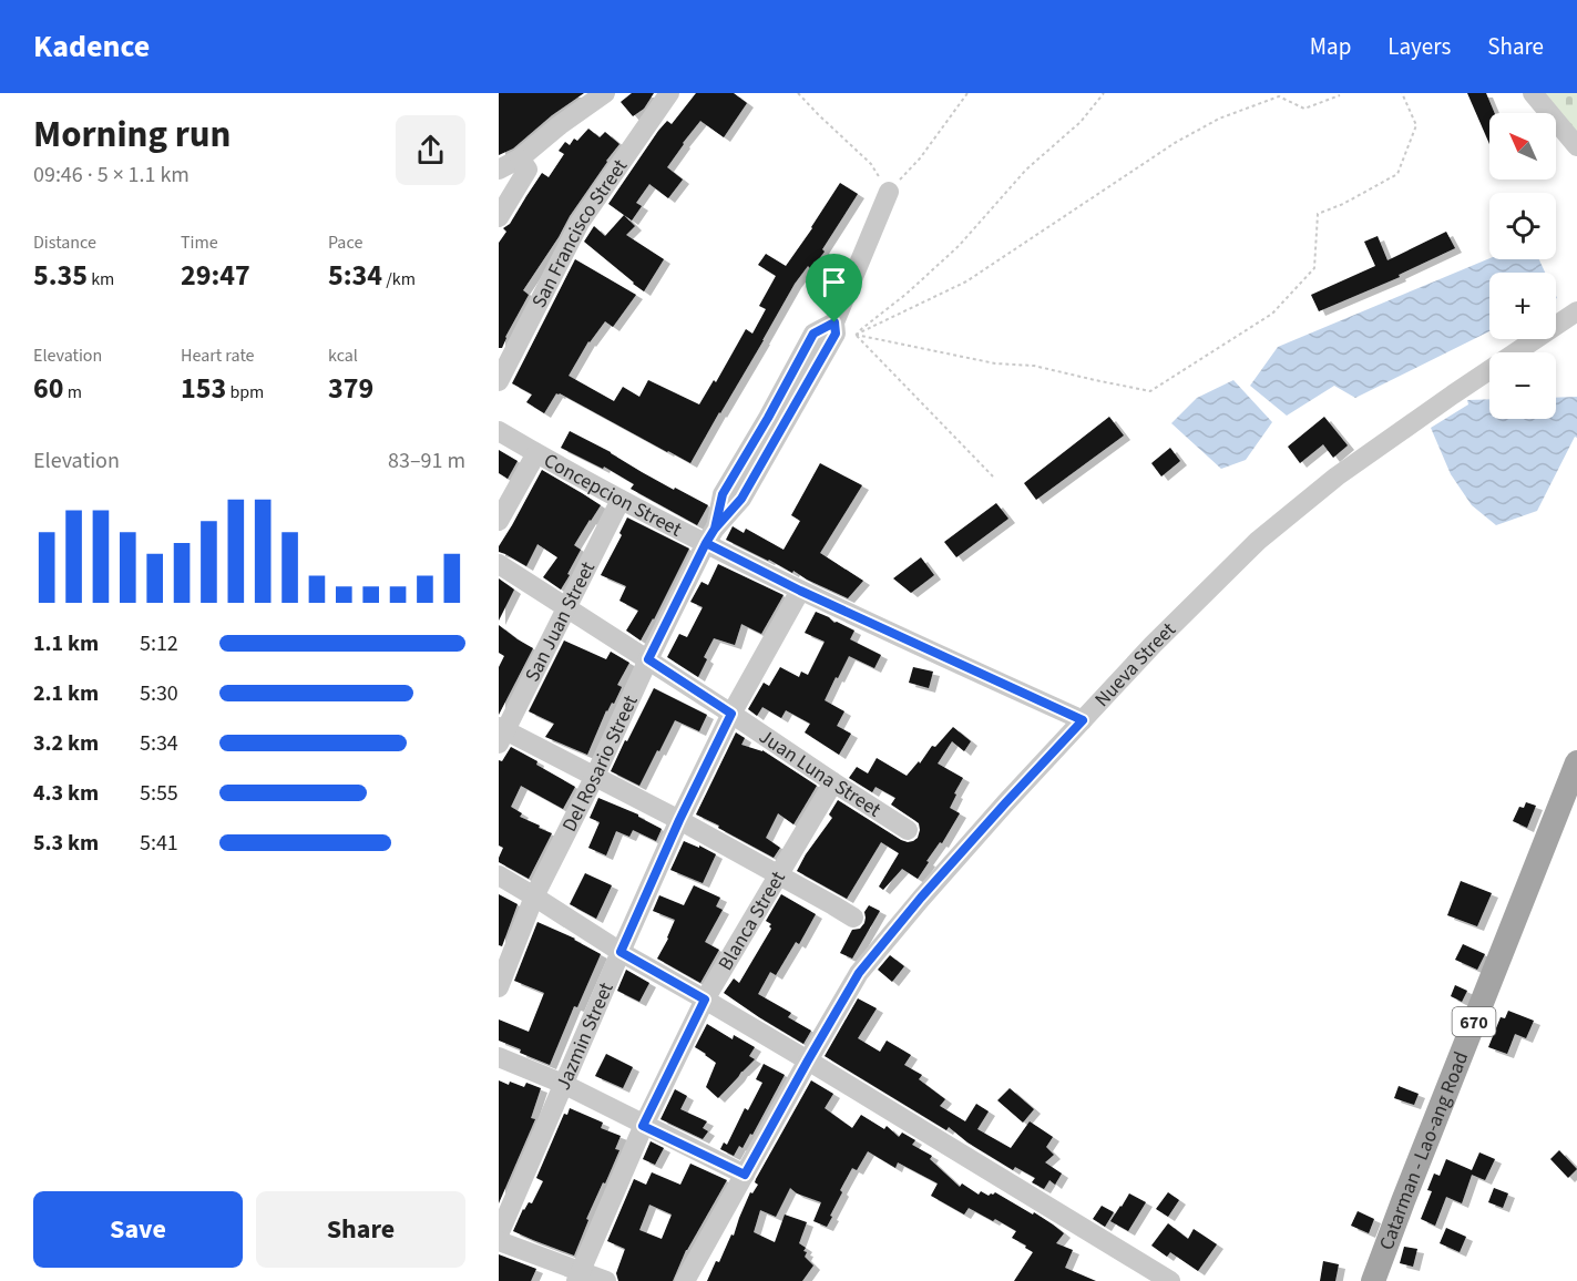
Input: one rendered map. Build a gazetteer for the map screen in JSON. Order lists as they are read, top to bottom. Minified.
{"streets":{"main road":["670","Catarman - Lao-ang Road"],"street":["San Francisco Street","Concepcion Street","San Juan Street","Nueva Street","Del Rosario Street","Juan Luna Street","Blanca Street","Jazmin Street"]},"crossings":[["Concepcion Street","San Juan Street"],["Concepcion Street","Nueva Street"],["Concepcion Street","Del Rosario Street"],["Concepcion Street","Jazmin Street"],["San Juan Street","Juan Luna Street"],["Del Rosario Street","Juan Luna Street"],["Juan Luna Street","Blanca Street"],["Juan Luna Street","Jazmin Street"]],"north":"top left","page":{"header":"Kadence","nav":["Map","Layers","Share"],"heading":["Morning run","09:46 · 5 × 1.1 km"],"map_buttons":["+","−"],"stats":[["Distance","5.35 km"],["Time","29:47"],["Pace","5:34 /km"],["Elevation","60 m"],["Heart rate","153 bpm"],["kcal","379"]],"chart":["Elevation","83–91 m"],"list":[{"name":"1.1 km","note":"5:12"},{"name":"2.1 km","note":"5:30"},{"name":"3.2 km","note":"5:34"},{"name":"4.3 km","note":"5:55"},{"name":"5.3 km","note":"5:41"}],"buttons":["Save","Share"]}}
